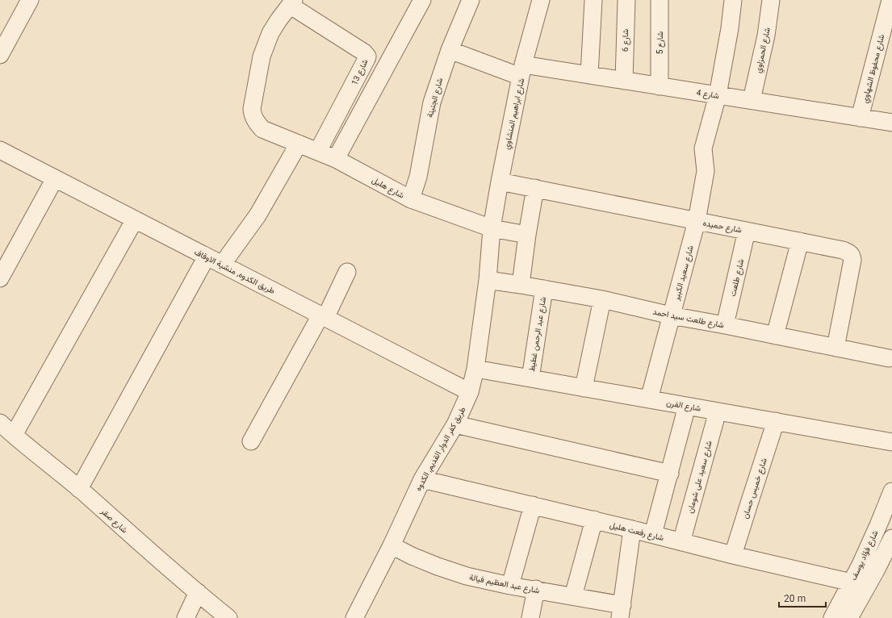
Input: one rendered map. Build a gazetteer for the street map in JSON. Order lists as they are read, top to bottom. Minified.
{"streets":{"street":["شارع 6","شارع 5","شارع الحمزاوي","شارع محفوظ الشهاوي","شارع 13","شارع 4","شارع الجنينة","شارع ابراهيم المنشاوي","شارع هليل","شارع حميده","طريق الكدوه, منشية الاوقاف","شارع سعيد الكبير","شارع طلعت","شارع طلعت سيد احمد","شارع عبد الرحمن غطيط","شارع الفرن","طريق كفر الدوار القديم, الكدوه","شارع سعيد على شومان","شارع خميس حسان","شارع صقر","شارع رفعت هليل","شارع فؤاد يوسف","شارع عبد العظيم فيالة"]},"crossings":[["شارع 6","شارع 4"],["شارع 5","شارع 4"],["شارع الحمزاوي","شارع 4"],["شارع محفوظ الشهاوي","شارع 4"],["شارع 13","شارع هليل"],["شارع 4","شارع الجنينة"],["شارع 4","شارع ابراهيم المنشاوي"],["شارع 4","شارع سعيد الكبير"],["شارع الجنينة","شارع هليل"],["شارع ابراهيم المنشاوي","شارع هليل"],["شارع ابراهيم المنشاوي","شارع حميده"],["شارع ابراهيم المنشاوي","طريق كفر الدوار القديم, الكدوه"],["شارع هليل","طريق كفر الدوار القديم, الكدوه"],["شارع حميده","شارع سعيد الكبير"],["شارع حميده","شارع طلعت"],["شارع حميده","شارع طلعت سيد احمد"],["طريق الكدوه, منشية الاوقاف","طريق كفر الدوار القديم, الكدوه"],["شارع سعيد الكبير","شارع طلعت سيد احمد"],["شارع سعيد الكبير","شارع الفرن"],["شارع طلعت","شارع طلعت سيد احمد"],["شارع طلعت سيد احمد","شارع عبد الرحمن غطيط"],["شارع طلعت سيد احمد","طريق كفر الدوار القديم, الكدوه"],["شارع عبد الرحمن غطيط","شارع الفرن"],["شارع الفرن","طريق كفر الدوار القديم, الكدوه"],["شارع الفرن","شارع سعيد على شومان"],["شارع الفرن","شارع خميس حسان"],["طريق كفر الدوار القديم, الكدوه","شارع رفعت هليل"],["طريق كفر الدوار القديم, الكدوه","شارع عبد العظيم فيالة"],["شارع سعيد على شومان","شارع رفعت هليل"],["شارع خميس حسان","شارع رفعت هليل"],["شارع رفعت هليل","شارع فؤاد يوسف"]],"scale_bar":"20 m"}
